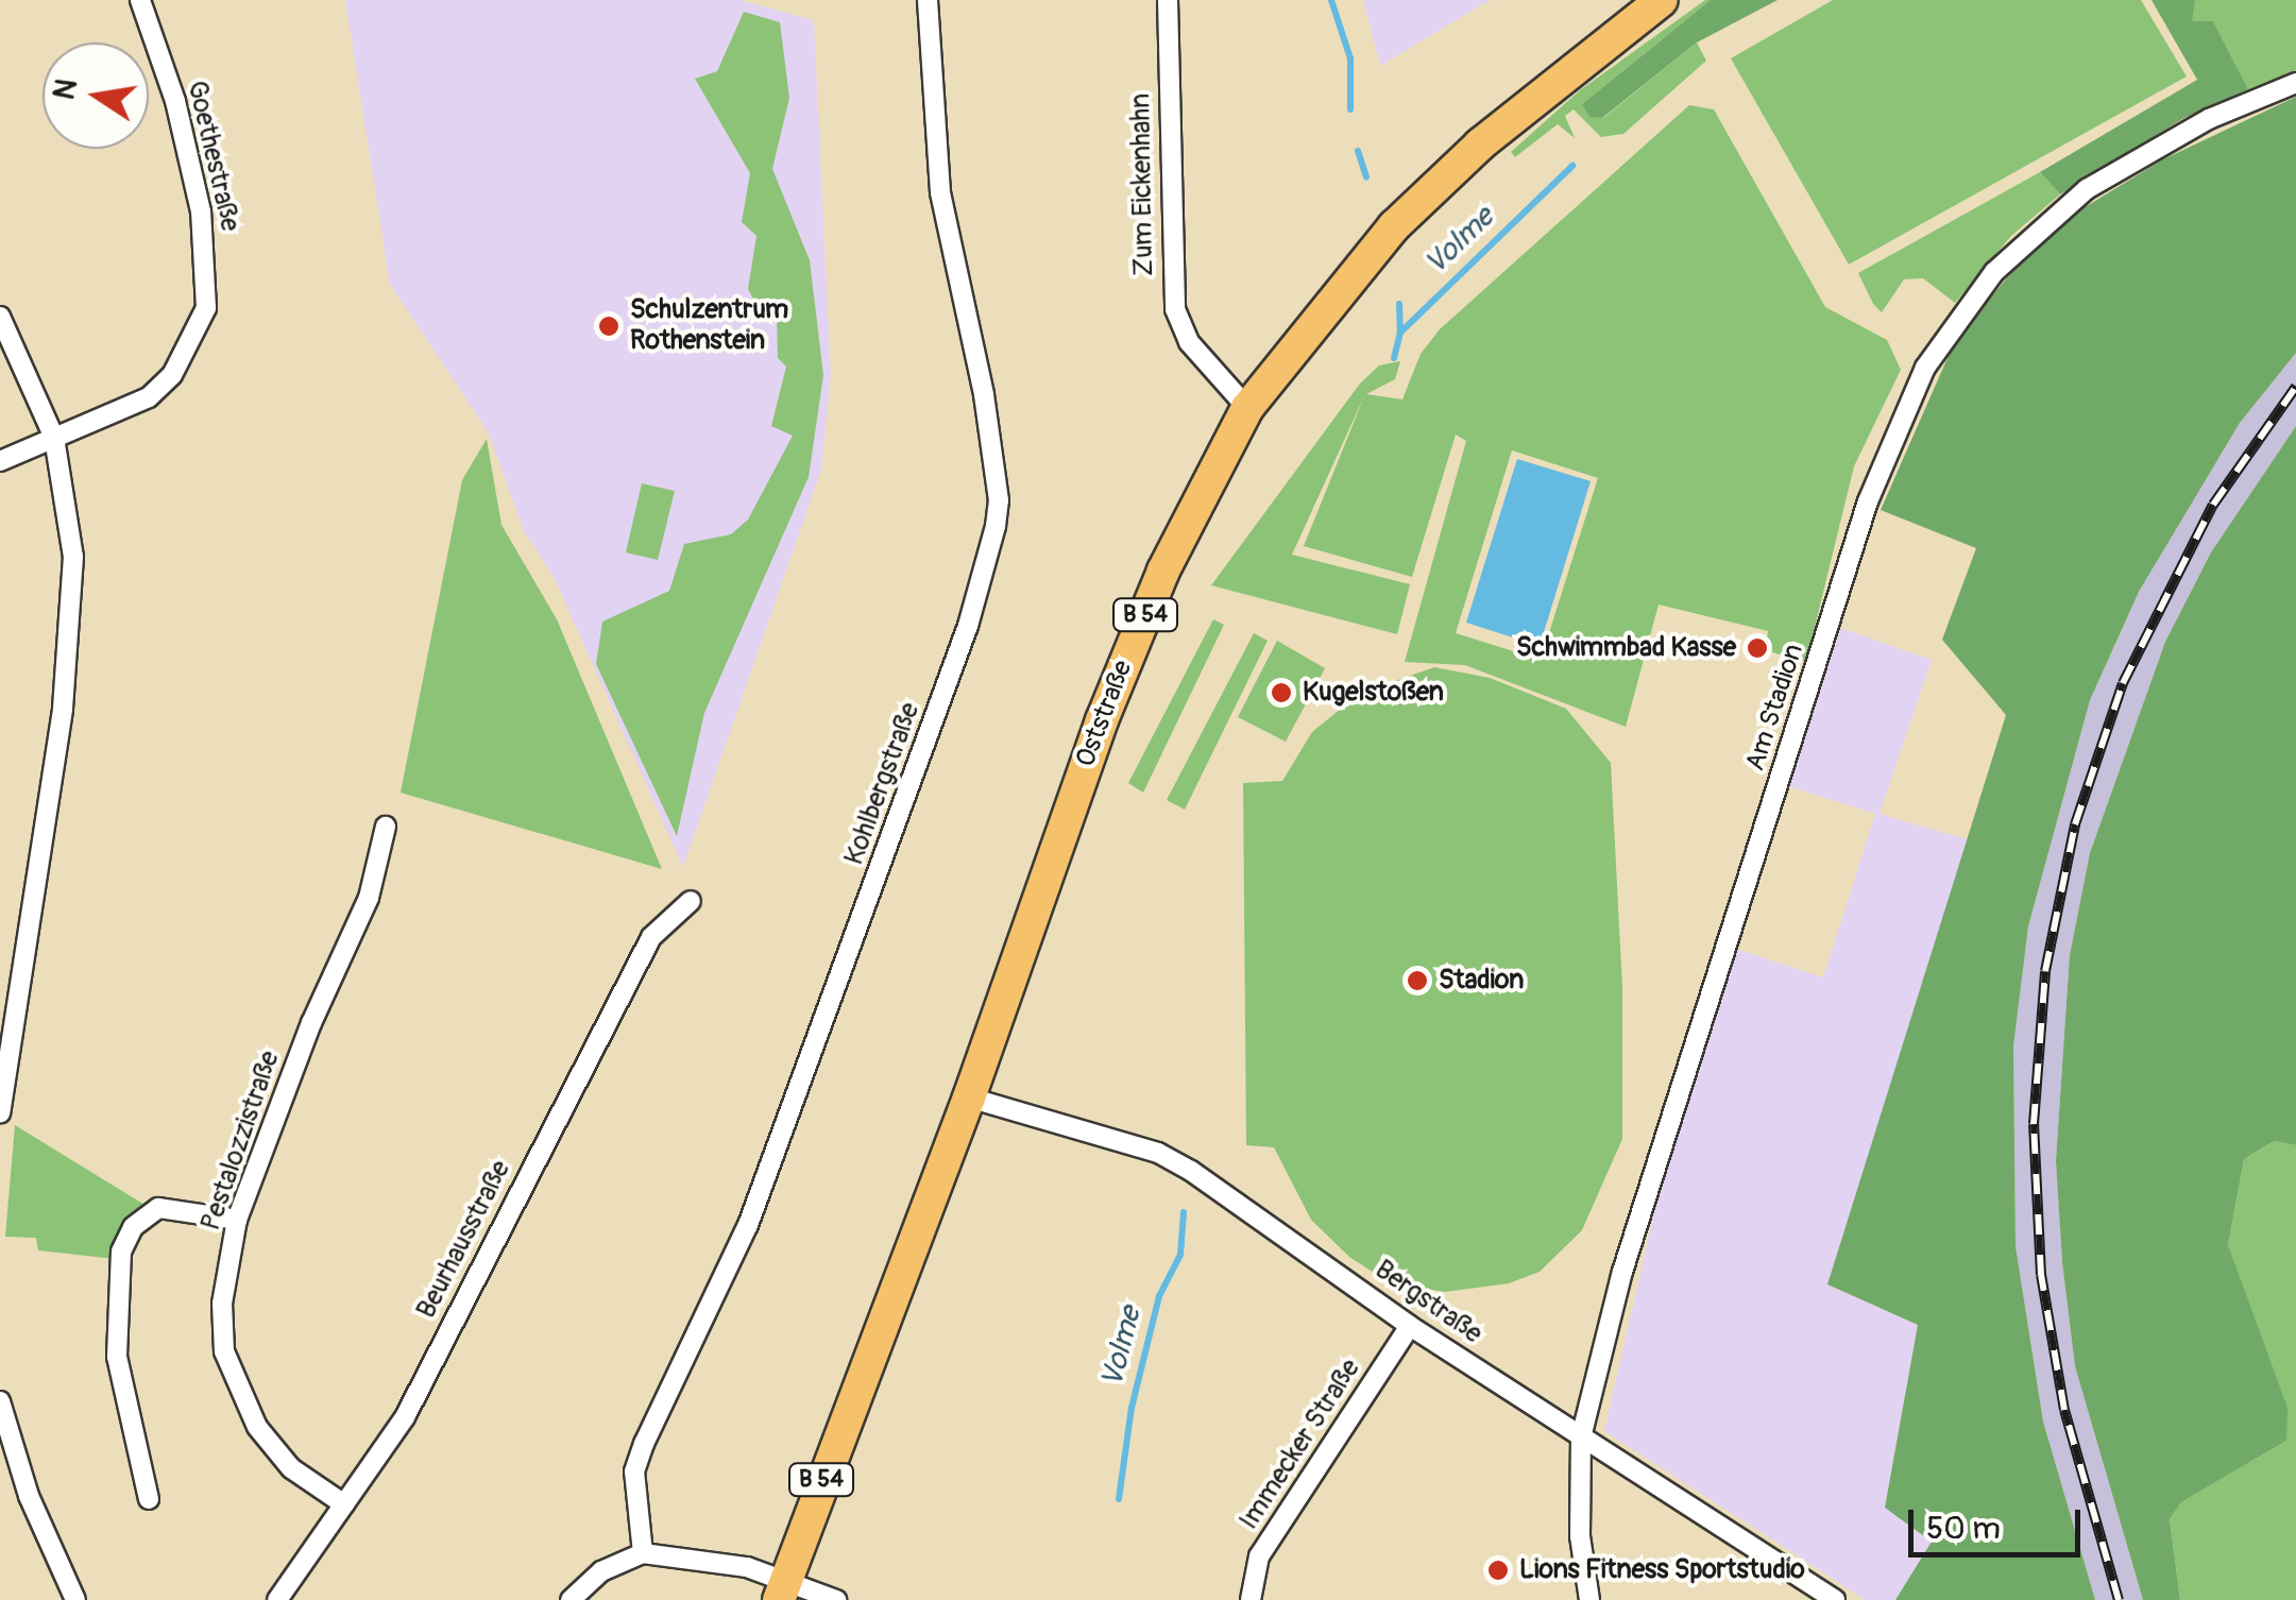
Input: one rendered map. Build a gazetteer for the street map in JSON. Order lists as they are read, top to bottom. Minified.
{"streets":{"main road":["B 54","Oststraße"],"street":["Goethestraße","Zum Eickenhahn","Am Stadion","Kohlbergstraße","Pestalozzistraße","Beurhausstraße","Bergstraße","Immecker Straße"]},"crossings":[["Zum Eickenhahn","Oststraße"],["Am Stadion","Bergstraße"],["Oststraße","Bergstraße"],["Pestalozzistraße","Beurhausstraße"],["Bergstraße","Immecker Straße"]],"water":["Volme"],"places":["Schulzentrum Rothenstein","Schwimmbad Kasse","Kugelstoßen","Stadion","Lions Fitness Sportstudio"],"scale_bar":"50 m","north":"left"}
